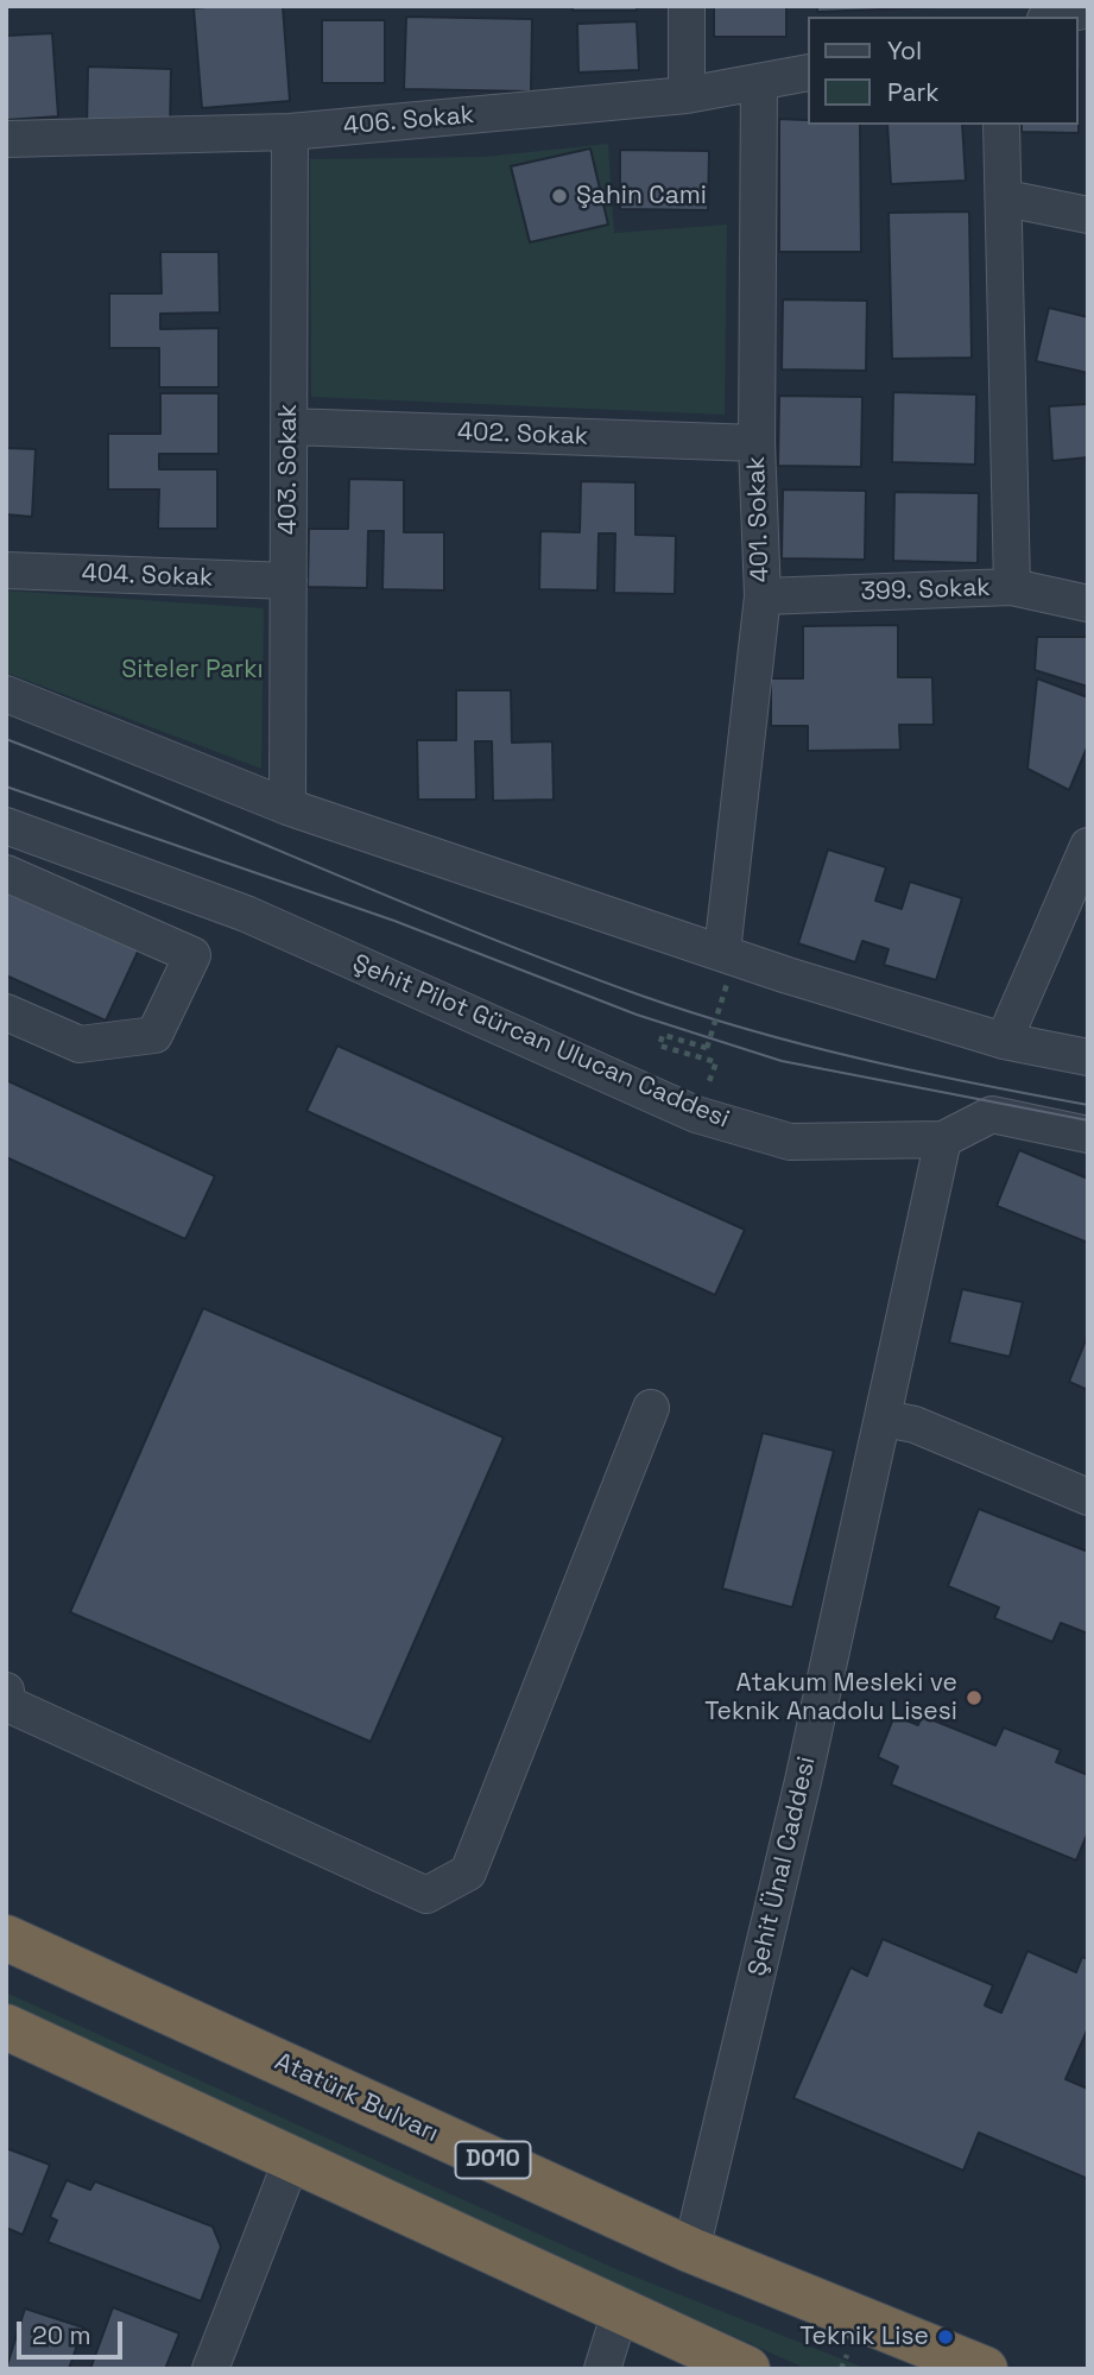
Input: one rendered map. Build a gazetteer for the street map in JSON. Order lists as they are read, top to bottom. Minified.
{"streets":{"highway":["Atatürk Bulvarı","D010"],"street":["406. Sokak","402. Sokak","403. Sokak","401. Sokak","404. Sokak","399. Sokak","Şehit Pilot Gürcan Ulucan Caddesi","Şehit Ünal Caddesi"]},"crossings":[["406. Sokak","403. Sokak"],["406. Sokak","401. Sokak"],["402. Sokak","403. Sokak"],["402. Sokak","401. Sokak"],["403. Sokak","404. Sokak"],["401. Sokak","399. Sokak"],["Şehit Pilot Gürcan Ulucan Caddesi","Şehit Ünal Caddesi"],["Şehit Ünal Caddesi","Atatürk Bulvarı"]],"parks":["Siteler Parkı"],"places":["Şahin Cami","Atakum Mesleki ve Teknik Anadolu Lisesi","Teknik Lise"],"legend":["Yol","Park"],"scale_bar":"20 m"}
